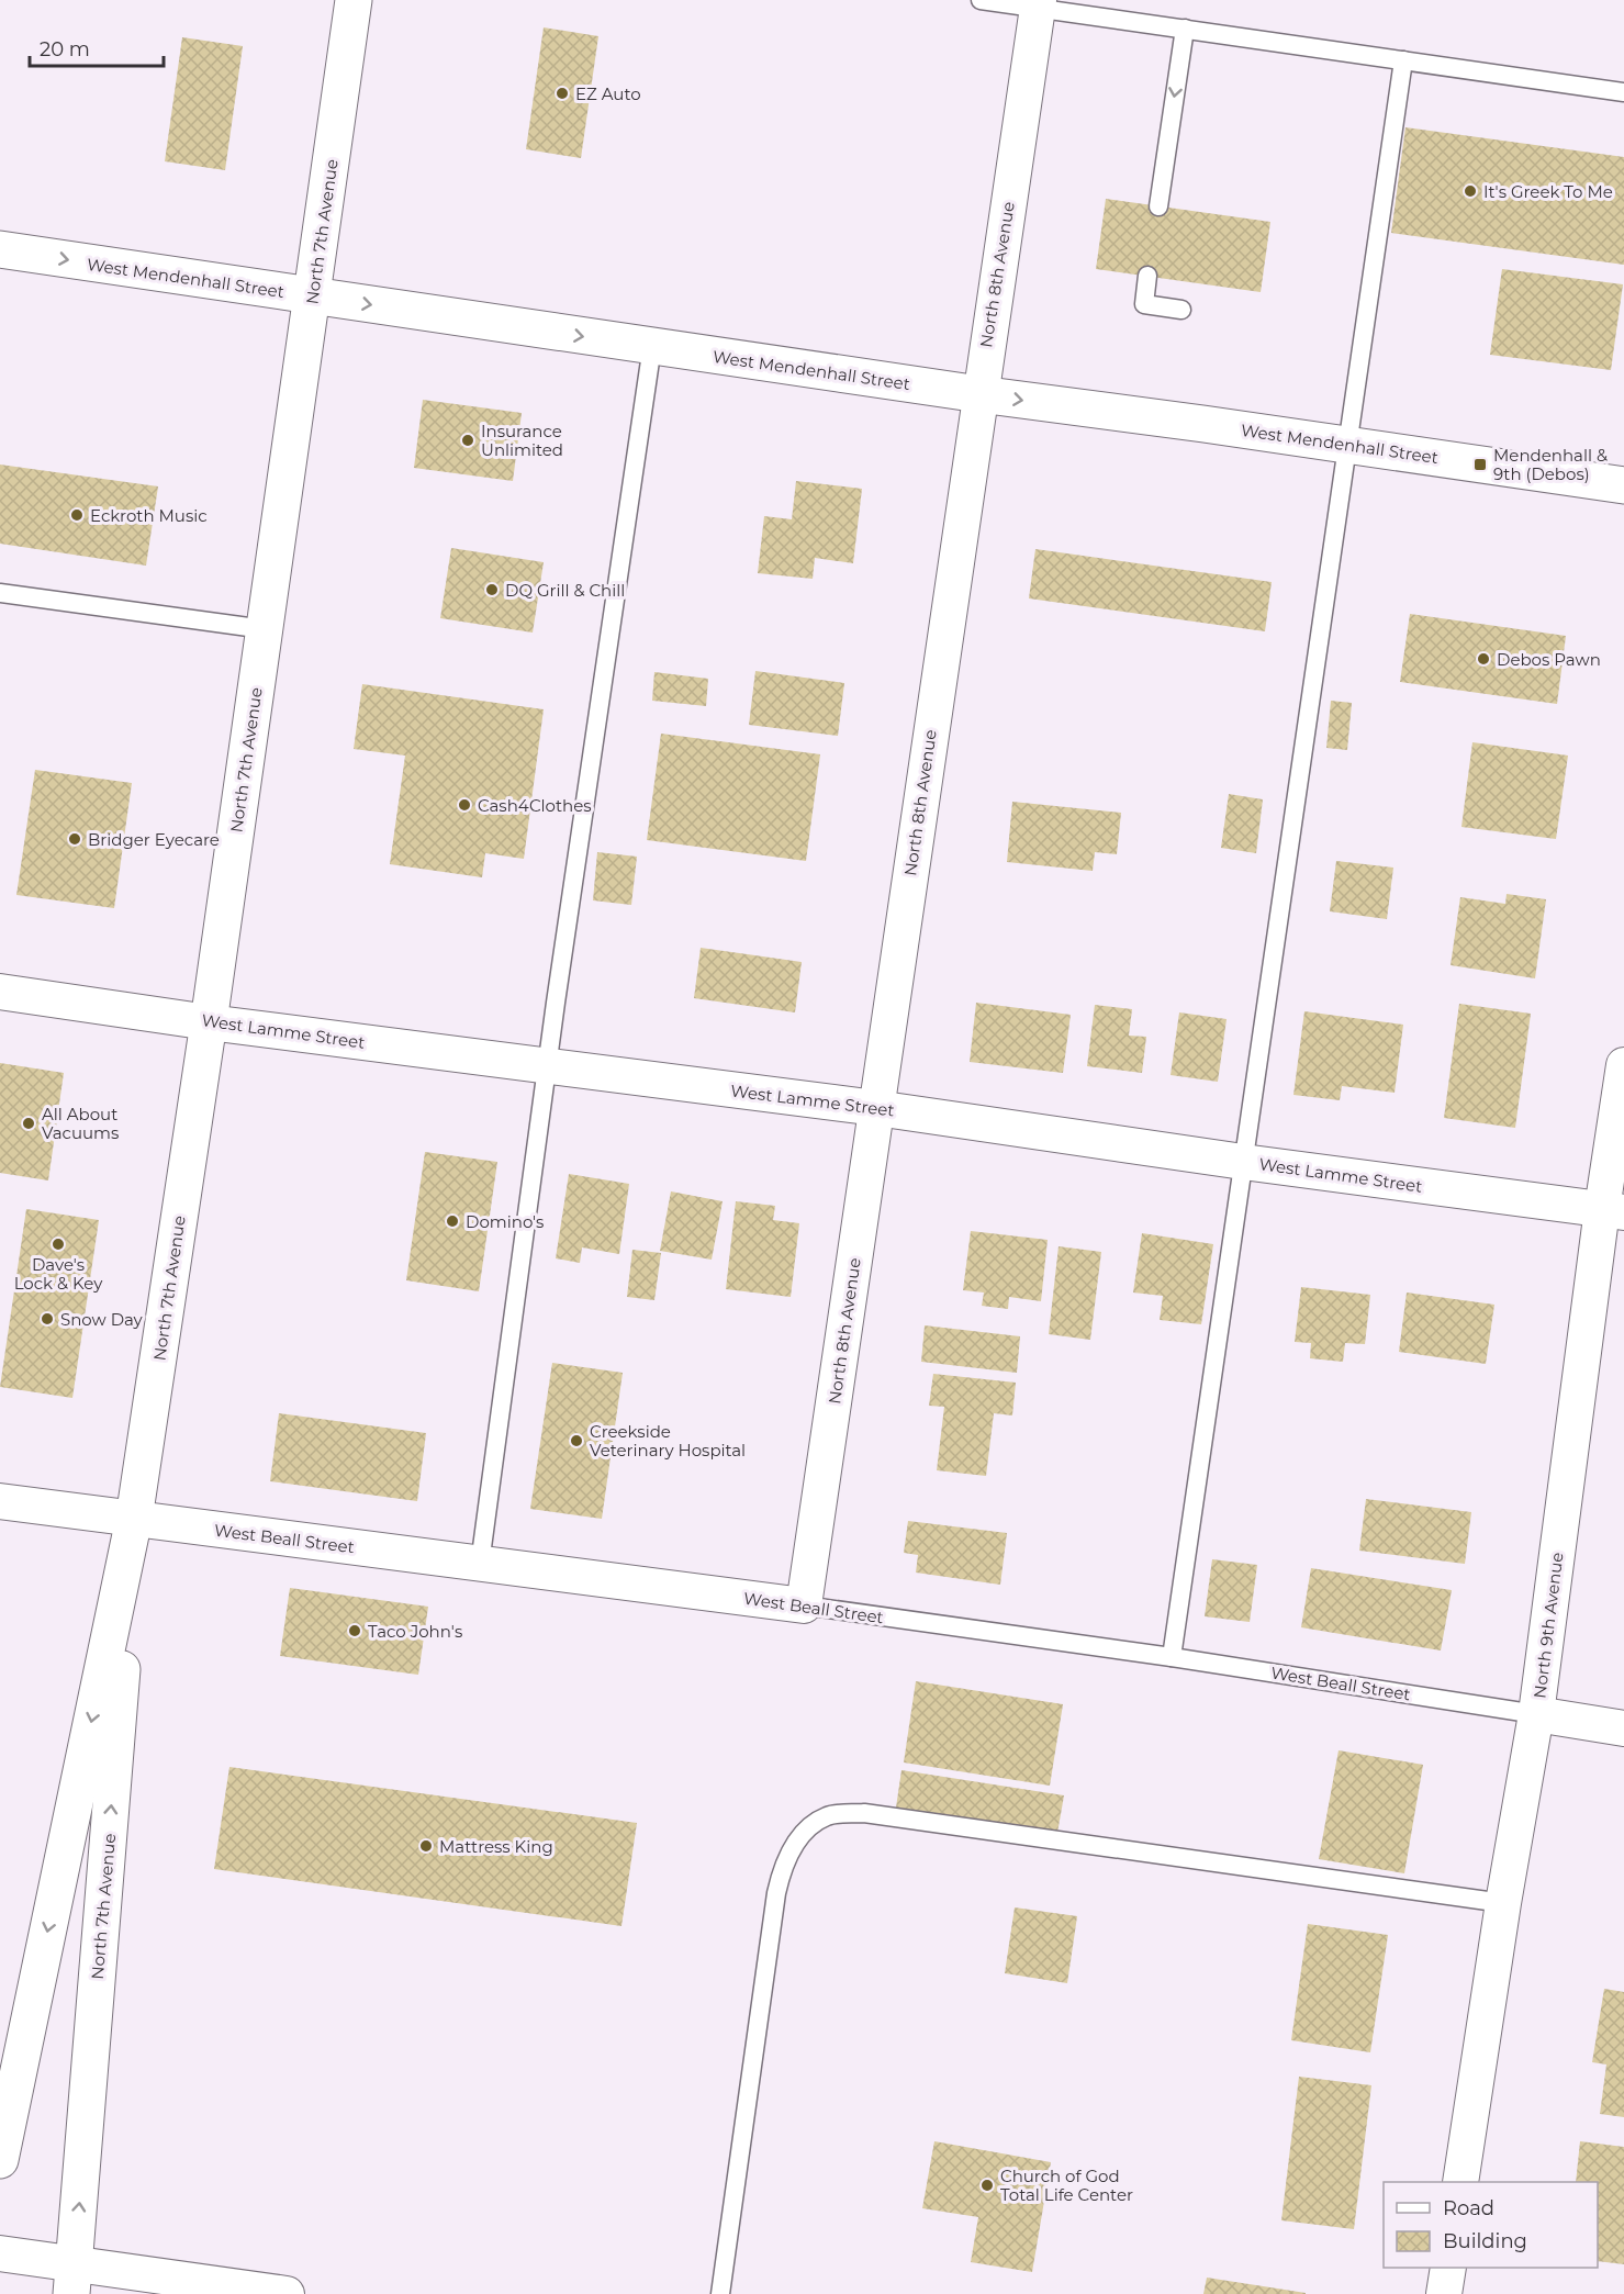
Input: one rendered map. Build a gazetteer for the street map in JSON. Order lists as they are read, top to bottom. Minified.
{"streets":{"main road":["North 7th Avenue","West Mendenhall Street"],"street":["North 8th Avenue","West Lamme Street","West Beall Street","North 9th Avenue"]},"crossings":[["North 7th Avenue","West Mendenhall Street"],["North 7th Avenue","West Lamme Street"],["North 7th Avenue","West Beall Street"],["North 8th Avenue","West Mendenhall Street"],["North 8th Avenue","West Lamme Street"],["North 8th Avenue","West Beall Street"],["West Lamme Street","North 9th Avenue"],["West Beall Street","North 9th Avenue"]],"one_way":["West Mendenhall Street"],"places":{"other":["EZ Auto","It's Greek To Me","Insurance Unlimited","Eckroth Music","DQ Grill & Chill","Debos Pawn","Cash4Clothes","Bridger Eyecare","All About Vacuums","Domino's","Dave's Lock & Key","Snow Day","Creekside Veterinary Hospital","Taco John's","Mattress King","Church of God Total Life Center"],"transit":["Mendenhall & 9th (Debos)"]},"legend":["Road","Building"],"scale_bar":"20 m"}
